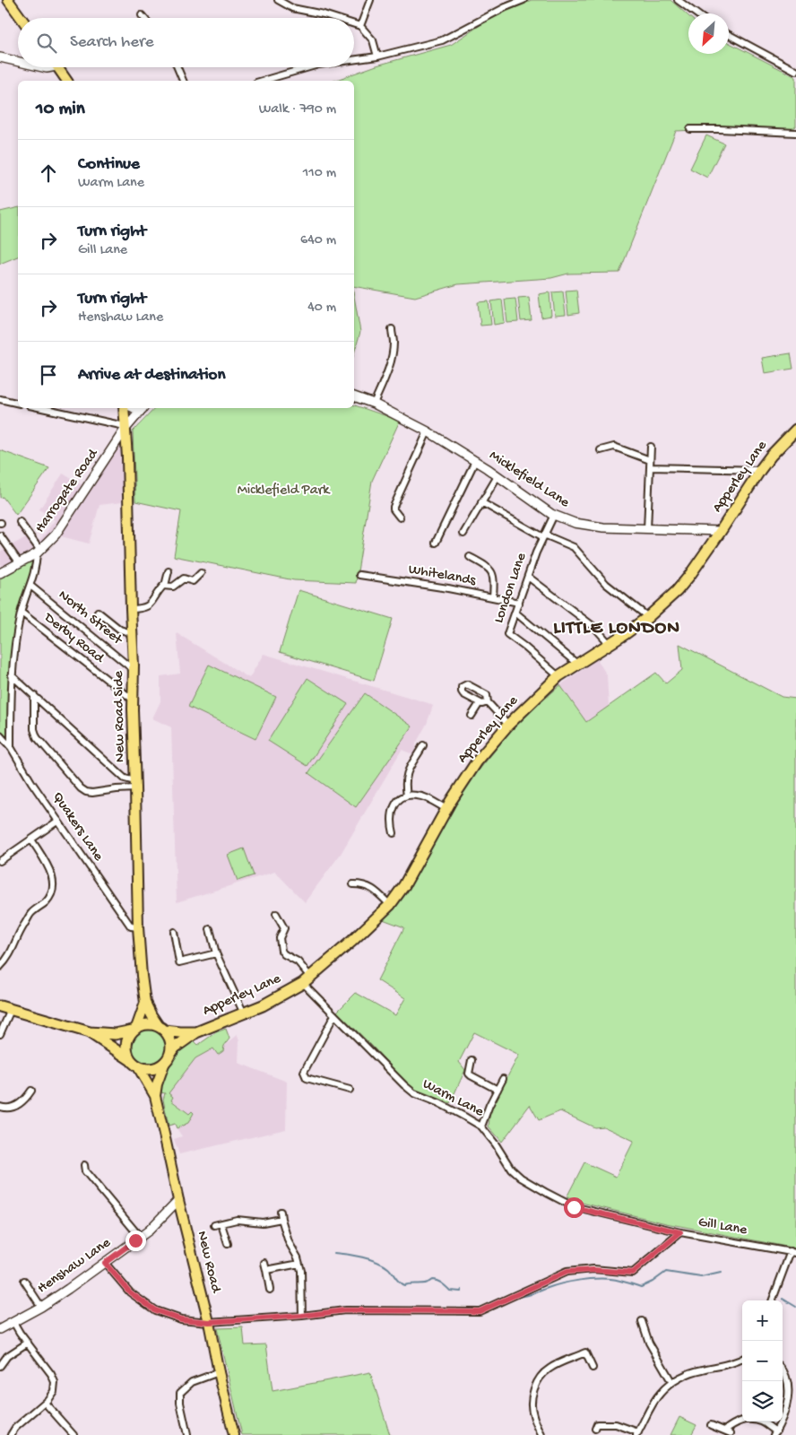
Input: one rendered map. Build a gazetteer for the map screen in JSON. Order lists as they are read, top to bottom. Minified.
{"streets":{"highway":["Apperley Lane"],"main road":["Micklefield Lane","Harrogate Road","New Road Side","New Road","Henshaw Lane"],"street":["Whitelands","London Lane","North Street","Derby Road","Quakers Lane","Warm Lane","Gill Lane"]},"crossings":[["Apperley Lane","Micklefield Lane"],["Apperley Lane","London Lane"],["Apperley Lane","New Road Side"],["Apperley Lane","Warm Lane"],["Apperley Lane","New Road"],["Micklefield Lane","London Lane"],["Harrogate Road","New Road Side"],["Whitelands","London Lane"],["North Street","New Road Side"],["Derby Road","New Road Side"],["New Road Side","Quakers Lane"],["New Road Side","New Road"],["Warm Lane","Gill Lane"],["Gill Lane","New Road"],["Gill Lane","Henshaw Lane"],["New Road","Henshaw Lane"]],"districts":["LITTLE LONDON"],"parks":["Micklefield Park"],"north":"bottom left","page":{"search":"Search here","heading":["10 min","Walk · 790 m"],"list":[["Continue","Warm Lane","110 m"],["Turn right","Gill Lane","640 m"],["Turn right","Henshaw Lane","40 m"],"Arrive at destination"],"map_buttons":["+","−"]}}
